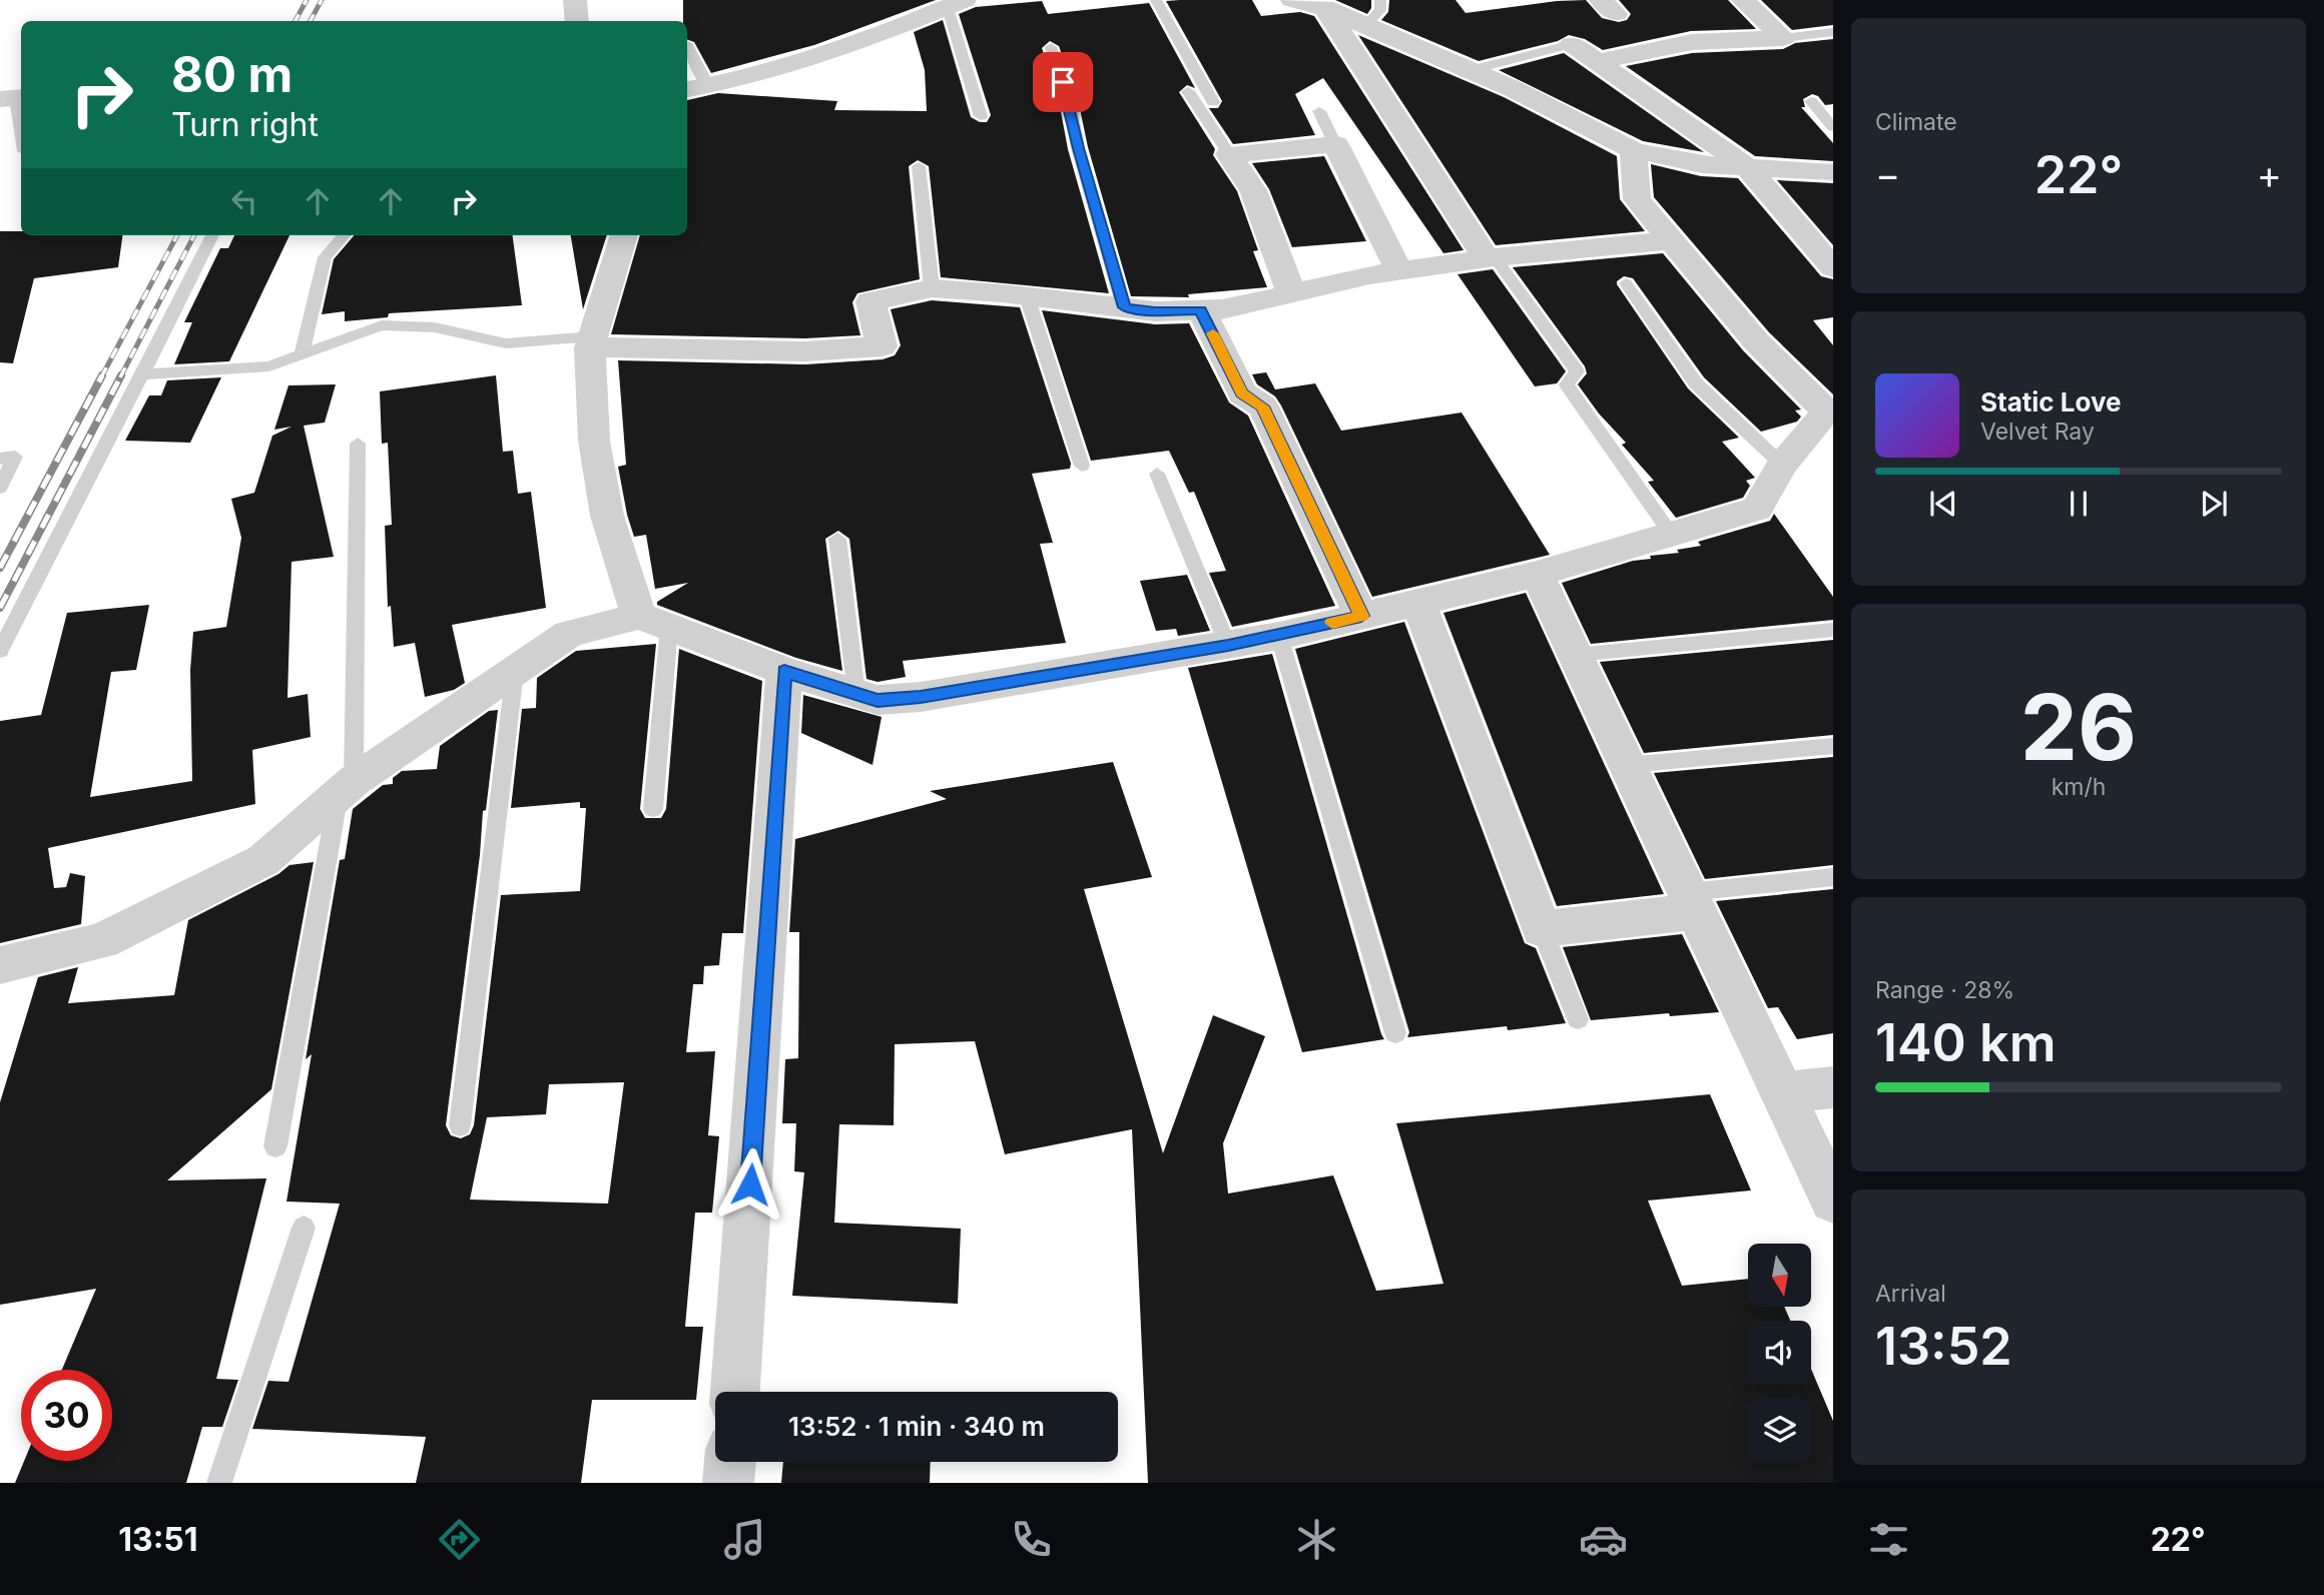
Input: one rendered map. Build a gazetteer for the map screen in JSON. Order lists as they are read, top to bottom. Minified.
{"north":"bottom","page":{"tile":["Climate",["26","km/h"],["Range · 28%","140 km"],["Arrival","13:52"]],"turn":["80 m","Turn right"],"heat":["−","22°","+"],"song":["Static Love","Velvet Ray"],"limit":"30","trip":"13:52 · 1 min · 340 m","tabs":["13:51","22°"]}}
